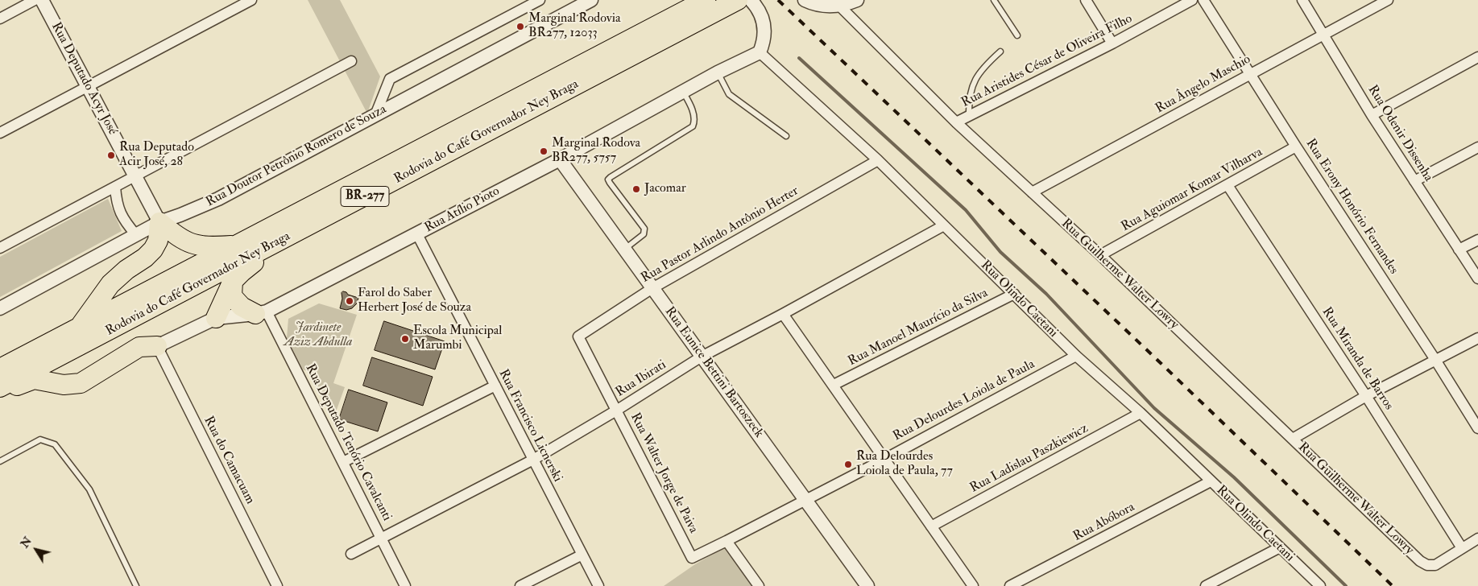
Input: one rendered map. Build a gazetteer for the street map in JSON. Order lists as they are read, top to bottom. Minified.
{"streets":{"highway":["Rodovia do Café Governador Ney Braga","BR-277"],"street":["Rua Aristides César de Oliveira Filho","Rua Deputado Acyr José","Rua Ângelo Maschio","Rua Odenir Dissenha","Rua Doutor Petrônio Romero de Souza","Rua Aguiomar Komar Vilharva","Rua Erony Honório Fernandes","Rua Atílio Pioto","Rua Pastor Arlindo Antônio Herter","Rua Guilherme Walter Lowry","Rua Olindo Caetani","Rua Manoel Maurício da Silva","Rua Miranda de Barros","Rua Eunice Bettini Bartoszeck","Rua Ibirati","Rua Delourdes Loiola de Paula","Rua Francisco Licnerski","Rua Deputado Tenório Cavalcanti","Rua Ladislau Paszkiewicz","Rua do Camacuam","Rua Walter Jorge de Paiva","Rua Abóbora"]},"crossings":[["Rua Aristides César de Oliveira Filho","Rua Guilherme Walter Lowry"],["Rua Deputado Acyr José","Rua Doutor Petrônio Romero de Souza"],["Rua Ângelo Maschio","Rua Odenir Dissenha"],["Rua Ângelo Maschio","Rua Erony Honório Fernandes"],["Rua Ângelo Maschio","Rua Guilherme Walter Lowry"],["Rua Aguiomar Komar Vilharva","Rua Erony Honório Fernandes"],["Rua Aguiomar Komar Vilharva","Rua Guilherme Walter Lowry"],["Rua Aguiomar Komar Vilharva","Rua Miranda de Barros"],["Rua Atílio Pioto","Rua Olindo Caetani"],["Rua Atílio Pioto","Rua Eunice Bettini Bartoszeck"],["Rua Atílio Pioto","Rua Francisco Licnerski"],["Rua Atílio Pioto","Rua Deputado Tenório Cavalcanti"],["Rua Atílio Pioto","Rua do Camacuam"],["Rua Pastor Arlindo Antônio Herter","Rua Olindo Caetani"],["Rua Pastor Arlindo Antônio Herter","Rua Eunice Bettini Bartoszeck"],["Rua Pastor Arlindo Antônio Herter","Rua Walter Jorge de Paiva"],["Rua Guilherme Walter Lowry","Rua Miranda de Barros"],["Rua Olindo Caetani","Rua Manoel Maurício da Silva"],["Rua Olindo Caetani","Rua Ibirati"],["Rua Olindo Caetani","Rua Delourdes Loiola de Paula"],["Rua Olindo Caetani","Rua Ladislau Paszkiewicz"],["Rua Olindo Caetani","Rua Abóbora"],["Rua Eunice Bettini Bartoszeck","Rua Ibirati"],["Rua Eunice Bettini Bartoszeck","Rua Delourdes Loiola de Paula"],["Rua Ibirati","Rua Francisco Licnerski"],["Rua Ibirati","Rua Deputado Tenório Cavalcanti"],["Rua Ibirati","Rua Walter Jorge de Paiva"],["Rua Delourdes Loiola de Paula","Rua Walter Jorge de Paiva"]],"parks":["Jardinete Aziz Abdulla"],"places":["Marginal Rodovia BR277, 12033","Marginal Rodova BR277, 5757","Rua Deputado Acir José, 28","Jacomar","Farol do Saber Herbert José de Souza","Escola Municipal Marumbi","Rua Delourdes Loiola de Paula, 77"],"north":"top left"}
